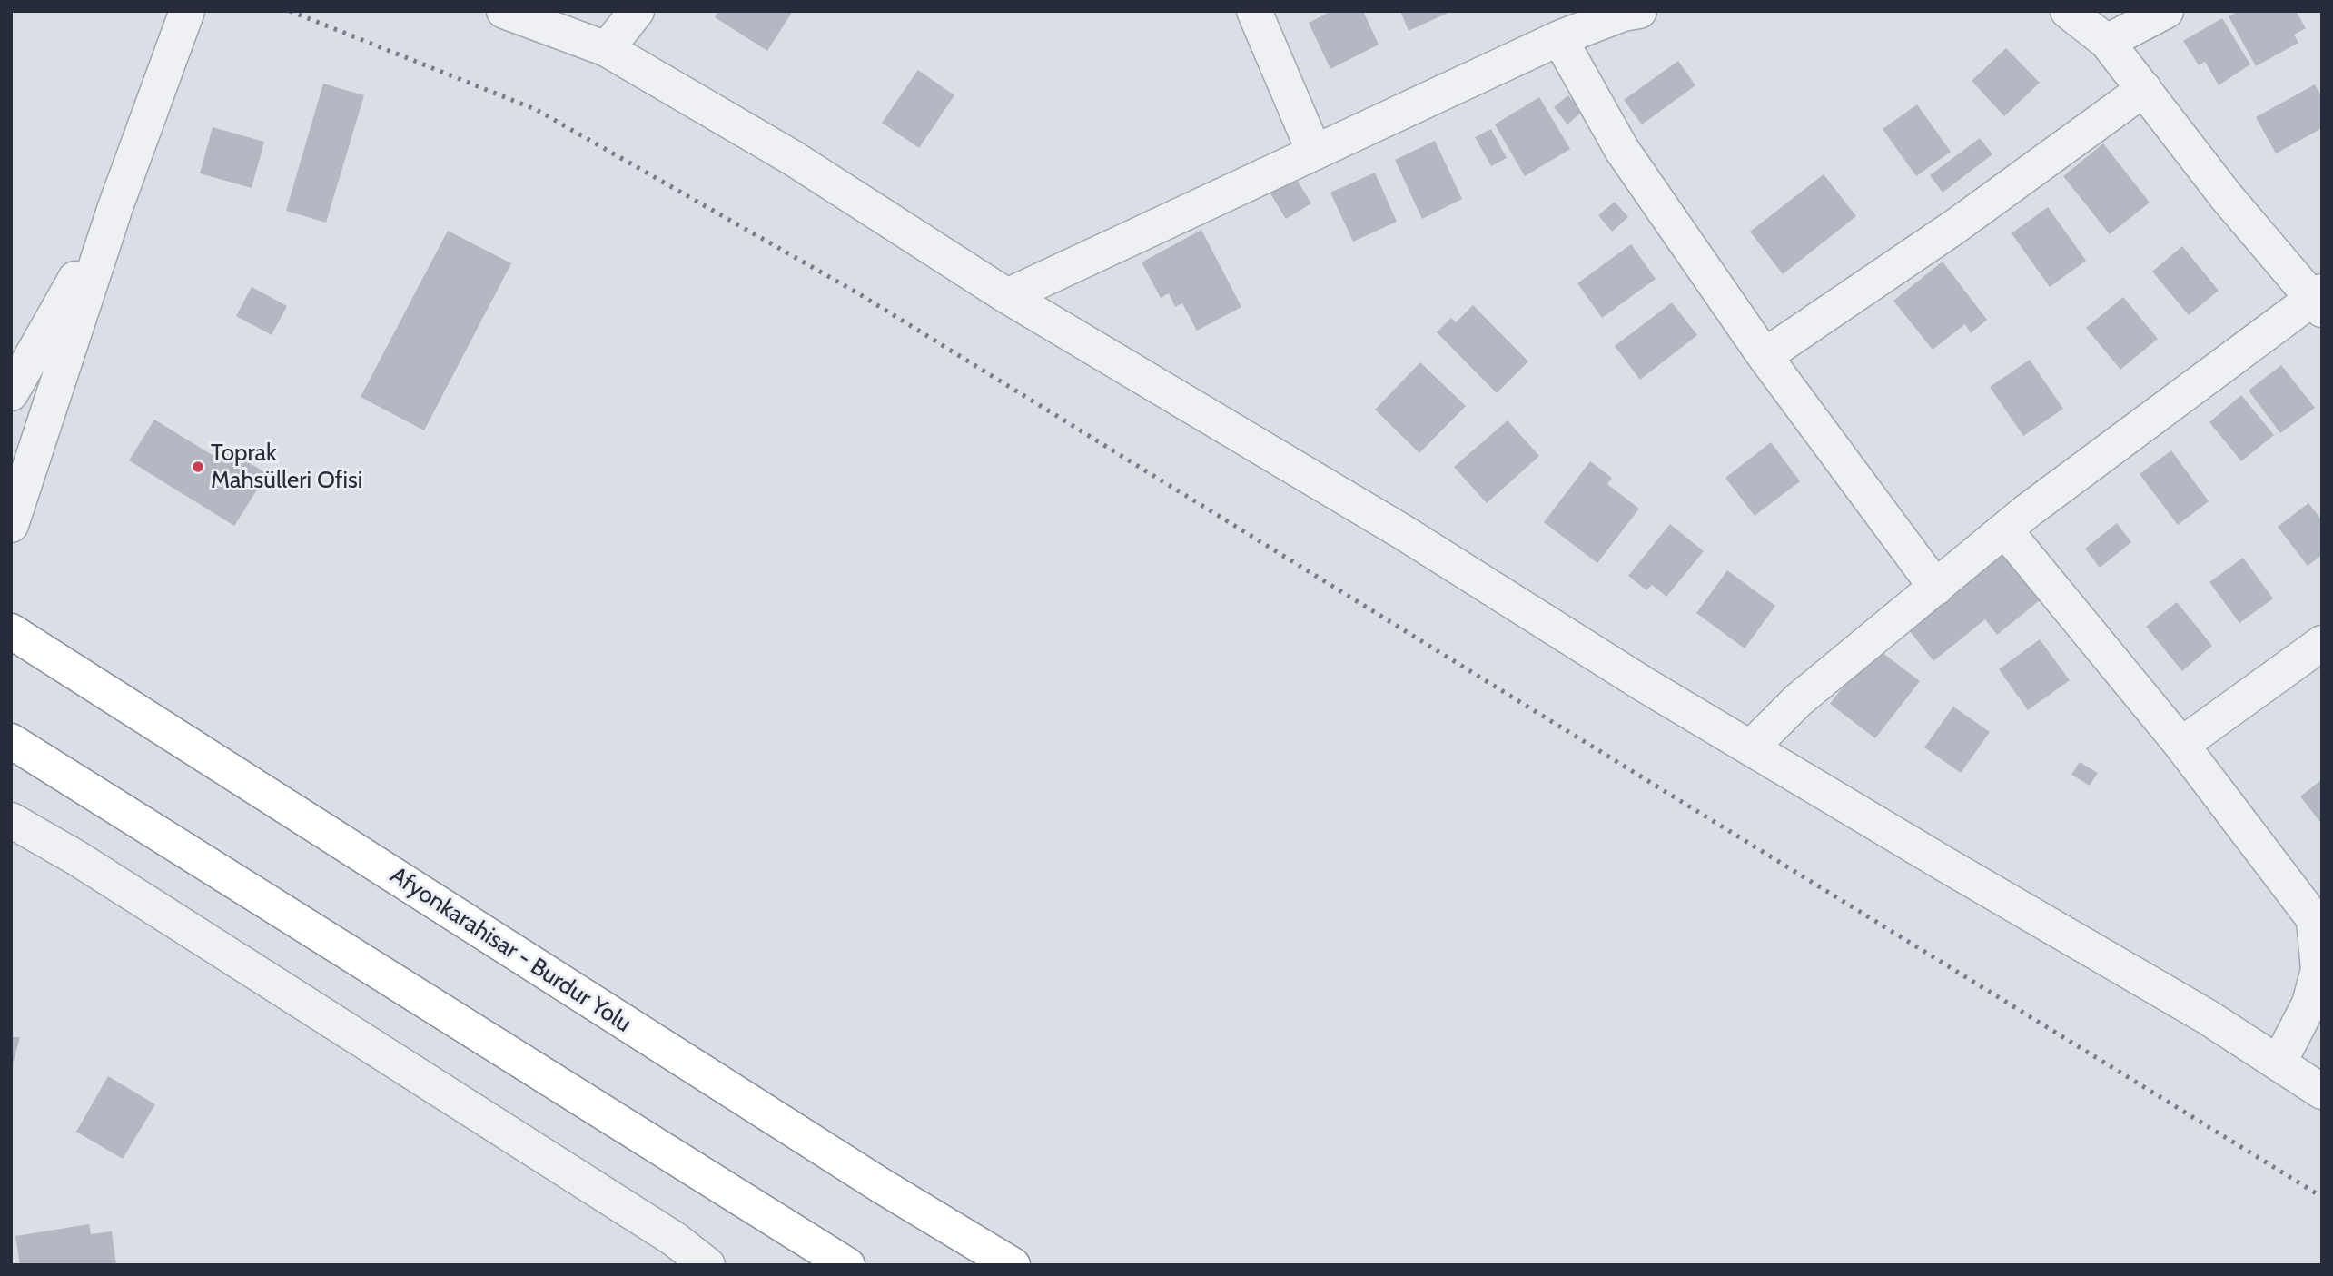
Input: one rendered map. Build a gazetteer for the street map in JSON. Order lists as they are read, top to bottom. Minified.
{"streets":{"highway":["Afyonkarahisar - Burdur Yolu"]},"places":["Toprak Mahsülleri Ofisi"]}
